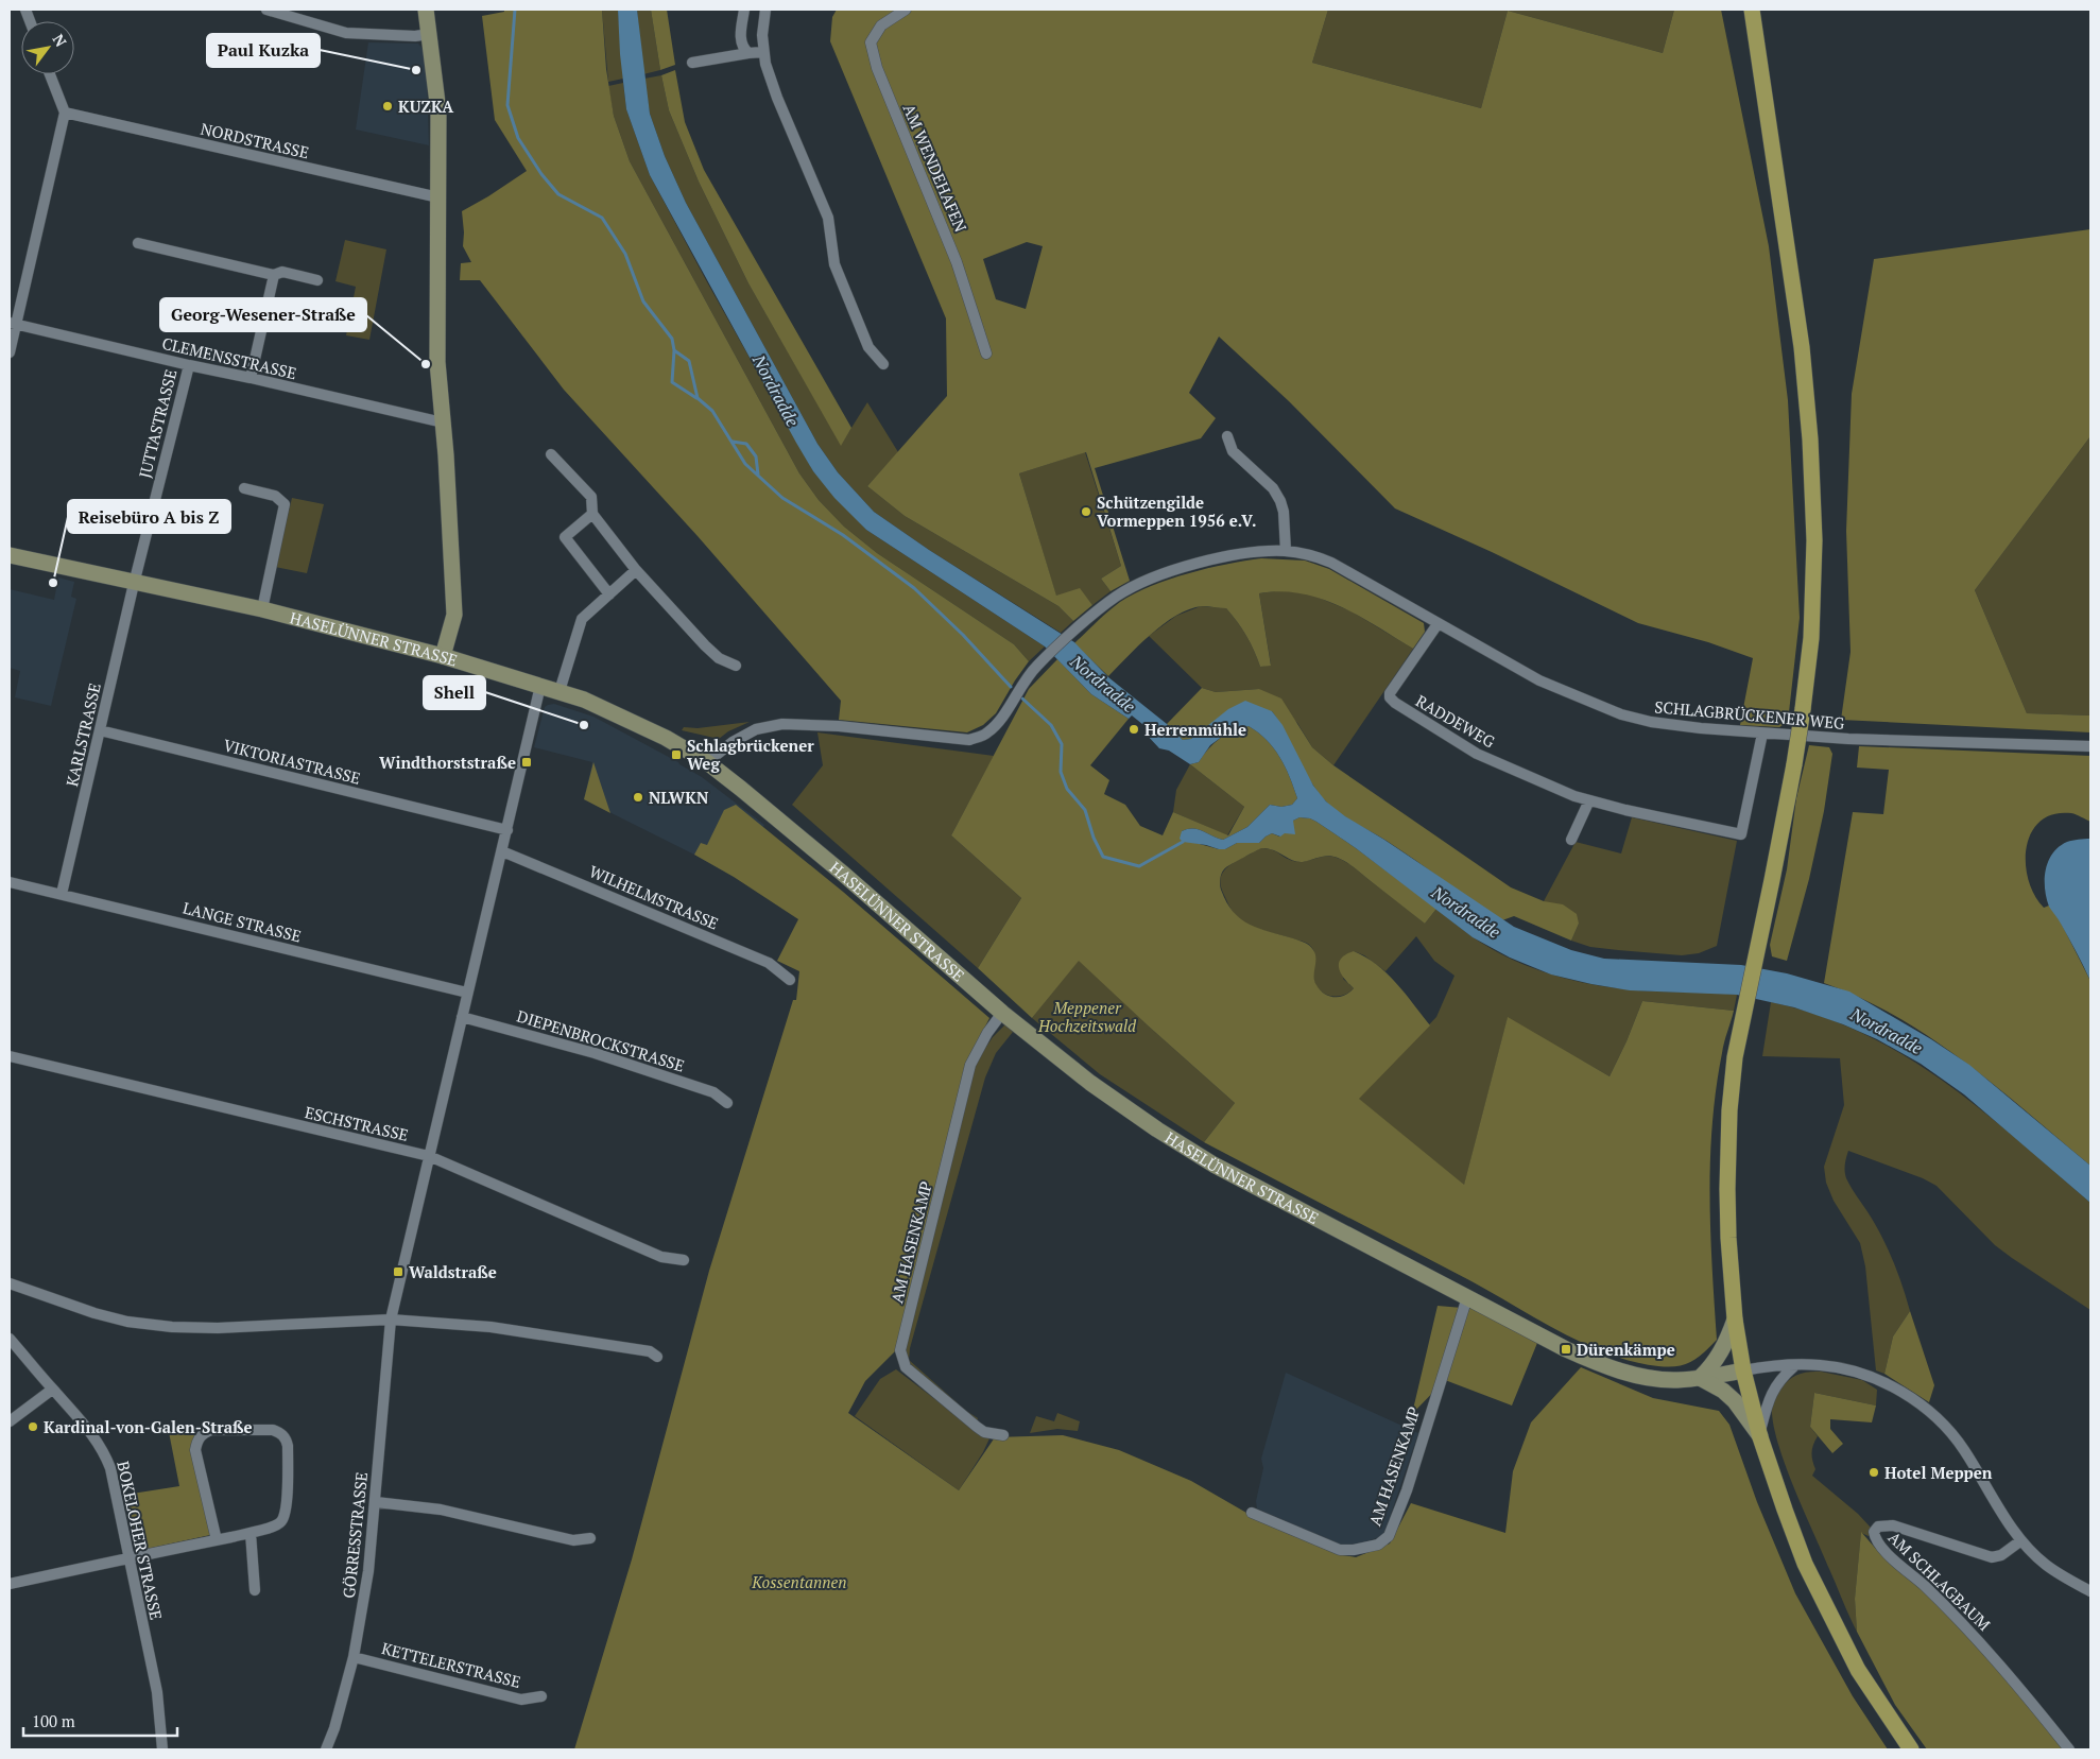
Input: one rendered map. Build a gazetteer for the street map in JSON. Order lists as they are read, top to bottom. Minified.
{"streets":{"street":["NORDSTRASSE","AM WENDEHAFEN","CLEMENSSTRASSE","JUTTASTRASSE","HASELÜNNER STRASSE","SCHLAGBRÜCKENER WEG","RADDEWEG","KARLSTRASSE","VIKTORIASTRASSE","WILHELMSTRASSE","LANGE STRASSE","DIEPENBROCKSTRASSE","ESCHSTRASSE","AM HASENKAMP","GÖRRESSTRASSE","BOKELOHER STRASSE","AM SCHLAGBAUM","KETTELERSTRASSE"]},"crossings":[["CLEMENSSTRASSE","JUTTASTRASSE"],["JUTTASTRASSE","HASELÜNNER STRASSE"],["JUTTASTRASSE","KARLSTRASSE"],["HASELÜNNER STRASSE","SCHLAGBRÜCKENER WEG"],["HASELÜNNER STRASSE","KARLSTRASSE"],["HASELÜNNER STRASSE","AM HASENKAMP"],["SCHLAGBRÜCKENER WEG","RADDEWEG"],["KARLSTRASSE","VIKTORIASTRASSE"],["KARLSTRASSE","LANGE STRASSE"],["GÖRRESSTRASSE","KETTELERSTRASSE"]],"water":["Nordradde"],"parks":["Meppener Hochzeitswald","Kossentannen"],"places":{"other":["Paul Kuzka","KUZKA","Georg-Wesener-Straße","Schützengilde Vormeppen 1956 e.V.","Reisebüro A bis Z","Shell","Herrenmühle","NLWKN","Kardinal-von-Galen-Straße","Hotel Meppen"],"transit":["Schlagbrückener Weg","Windthorststraße","Waldstraße","Dürenkämpe"]},"scale_bar":"100 m","north":"top right"}
